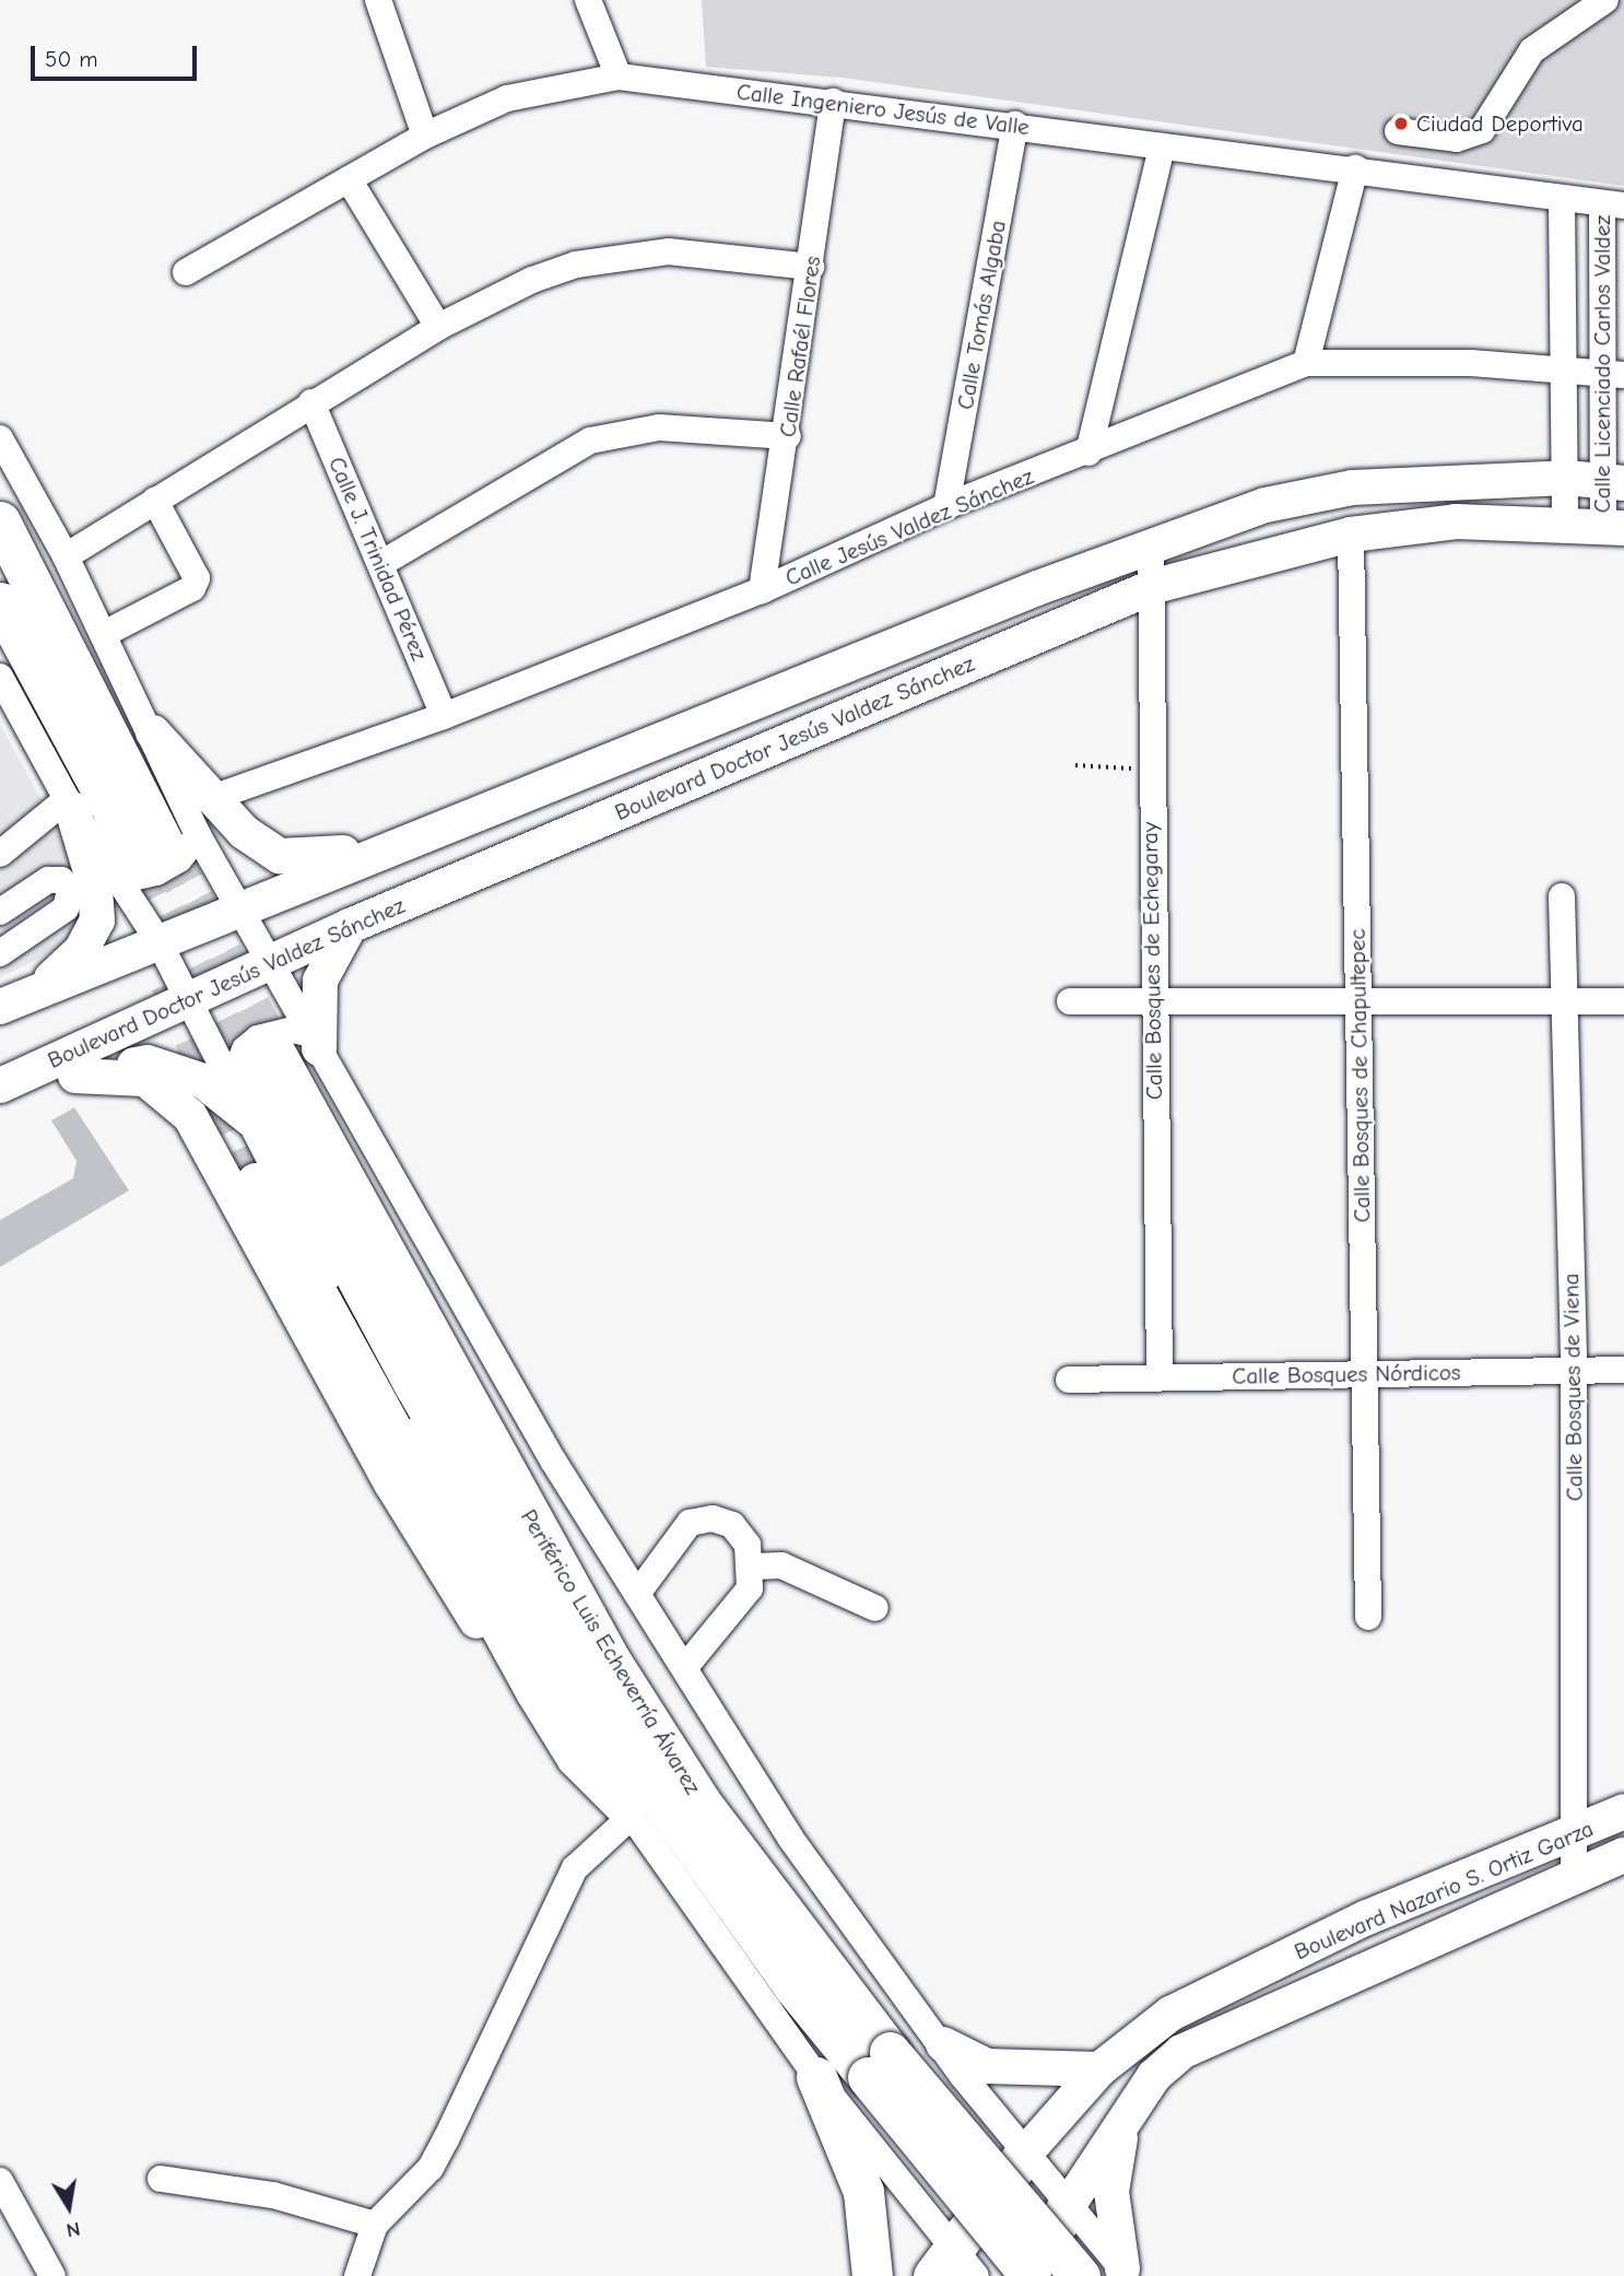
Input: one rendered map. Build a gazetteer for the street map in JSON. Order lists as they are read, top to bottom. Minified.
{"streets":{"highway":["Periférico Luis Echeverría Álvarez","Boulevard Nazario S. Ortiz Garza"],"main road":["Boulevard Doctor Jesús Valdez Sánchez"],"street":["Calle Ingeniero Jesús de Valle","Calle Tomás Algaba","Calle Rafaél Flores","Calle Licenciado Carlos Valdez","Calle Jesús Valdez Sánchez","Calle J. Trinidad Pérez","Calle Bosques de Echegaray","Calle Bosques de Chapultepec","Calle Bosques Nórdicos","Calle Bosques de Viena"]},"crossings":[["Calle Ingeniero Jesús de Valle","Calle Tomás Algaba"],["Calle Ingeniero Jesús de Valle","Calle Rafaél Flores"],["Calle Ingeniero Jesús de Valle","Calle Licenciado Carlos Valdez"],["Calle Tomás Algaba","Calle Jesús Valdez Sánchez"],["Calle Rafaél Flores","Calle Jesús Valdez Sánchez"],["Calle Licenciado Carlos Valdez","Calle Jesús Valdez Sánchez"],["Calle Licenciado Carlos Valdez","Boulevard Doctor Jesús Valdez Sánchez"],["Calle Jesús Valdez Sánchez","Calle J. Trinidad Pérez"],["Boulevard Doctor Jesús Valdez Sánchez","Calle Bosques de Echegaray"],["Boulevard Doctor Jesús Valdez Sánchez","Calle Bosques de Chapultepec"],["Calle Bosques de Echegaray","Calle Bosques Nórdicos"],["Calle Bosques de Chapultepec","Calle Bosques Nórdicos"],["Calle Bosques Nórdicos","Calle Bosques de Viena"],["Calle Bosques de Viena","Boulevard Nazario S. Ortiz Garza"],["Periférico Luis Echeverría Álvarez","Boulevard Nazario S. Ortiz Garza"]],"places":["Ciudad Deportiva"],"scale_bar":"50 m","north":"bottom"}
